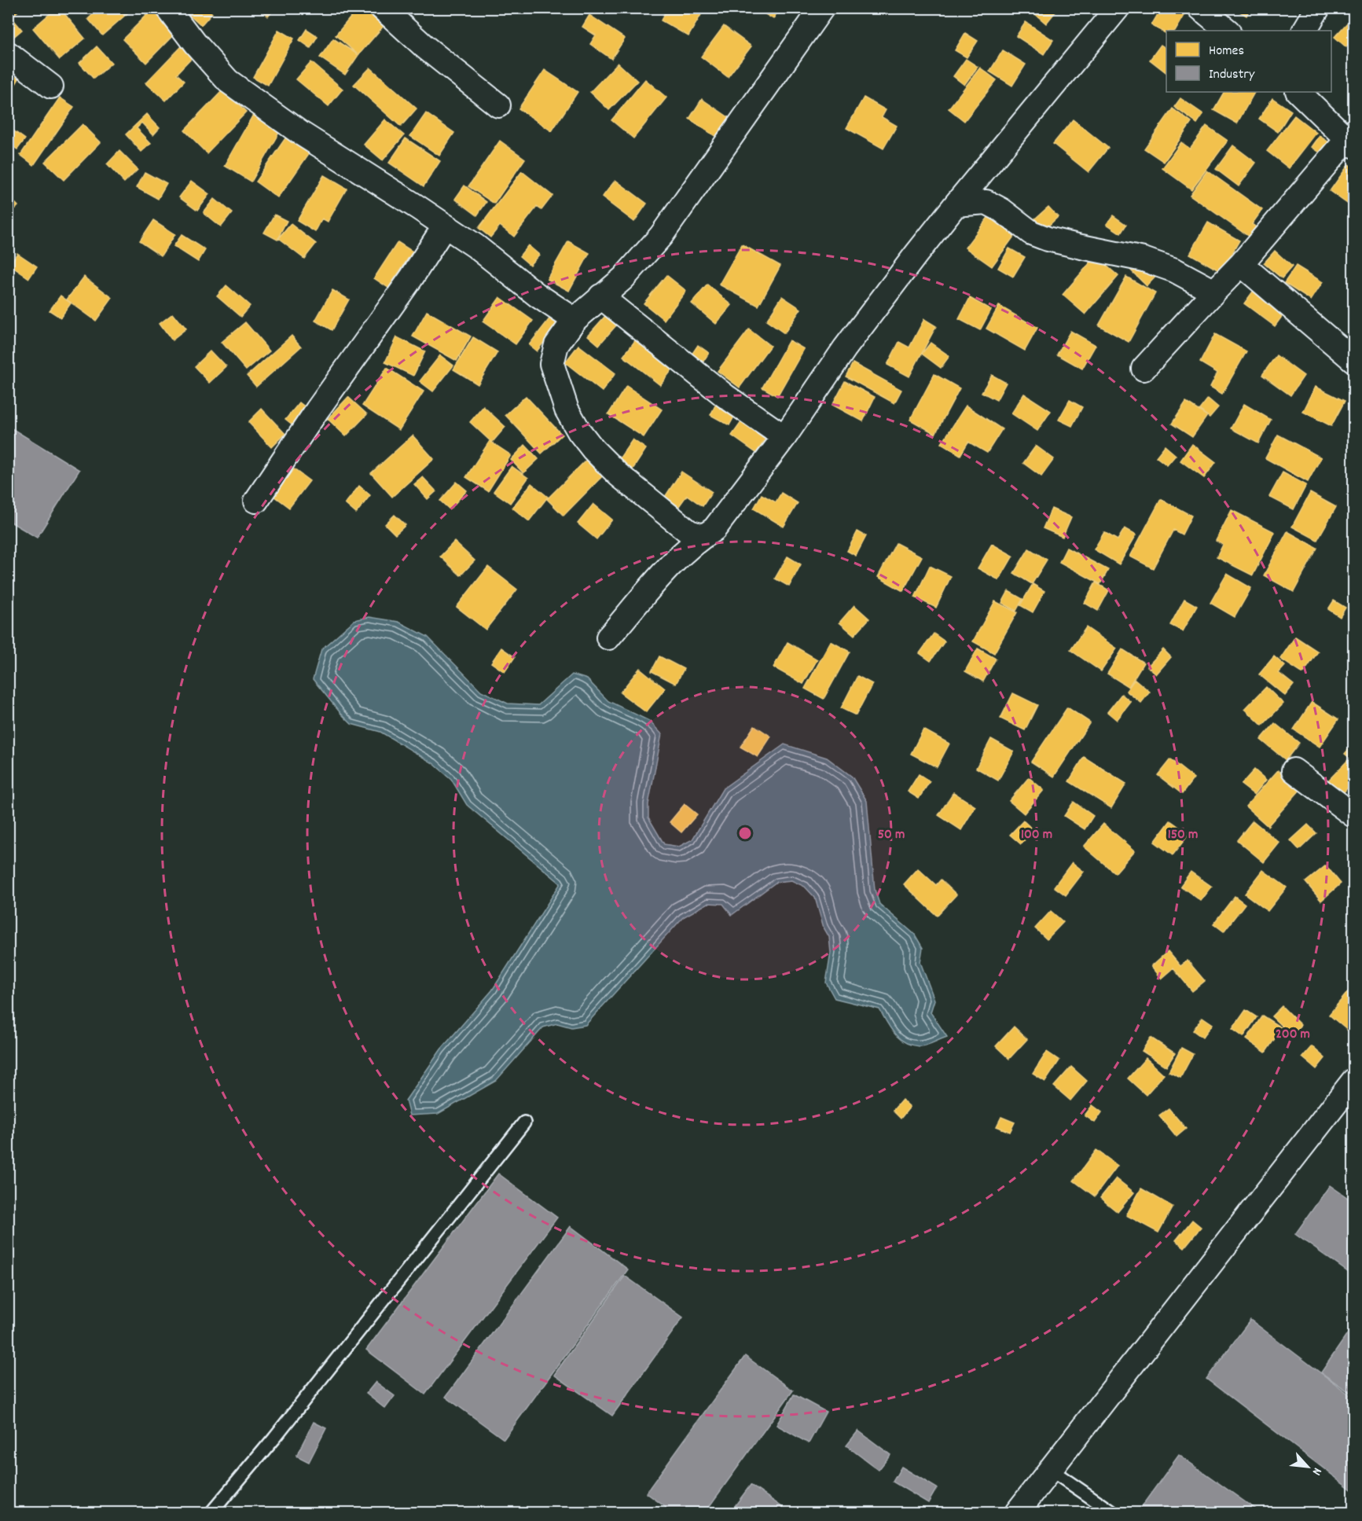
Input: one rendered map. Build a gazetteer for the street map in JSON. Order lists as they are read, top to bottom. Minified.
{"legend":["Homes","Industry"],"north":"bottom right","rings":["50 m","100 m","150 m","200 m"]}
